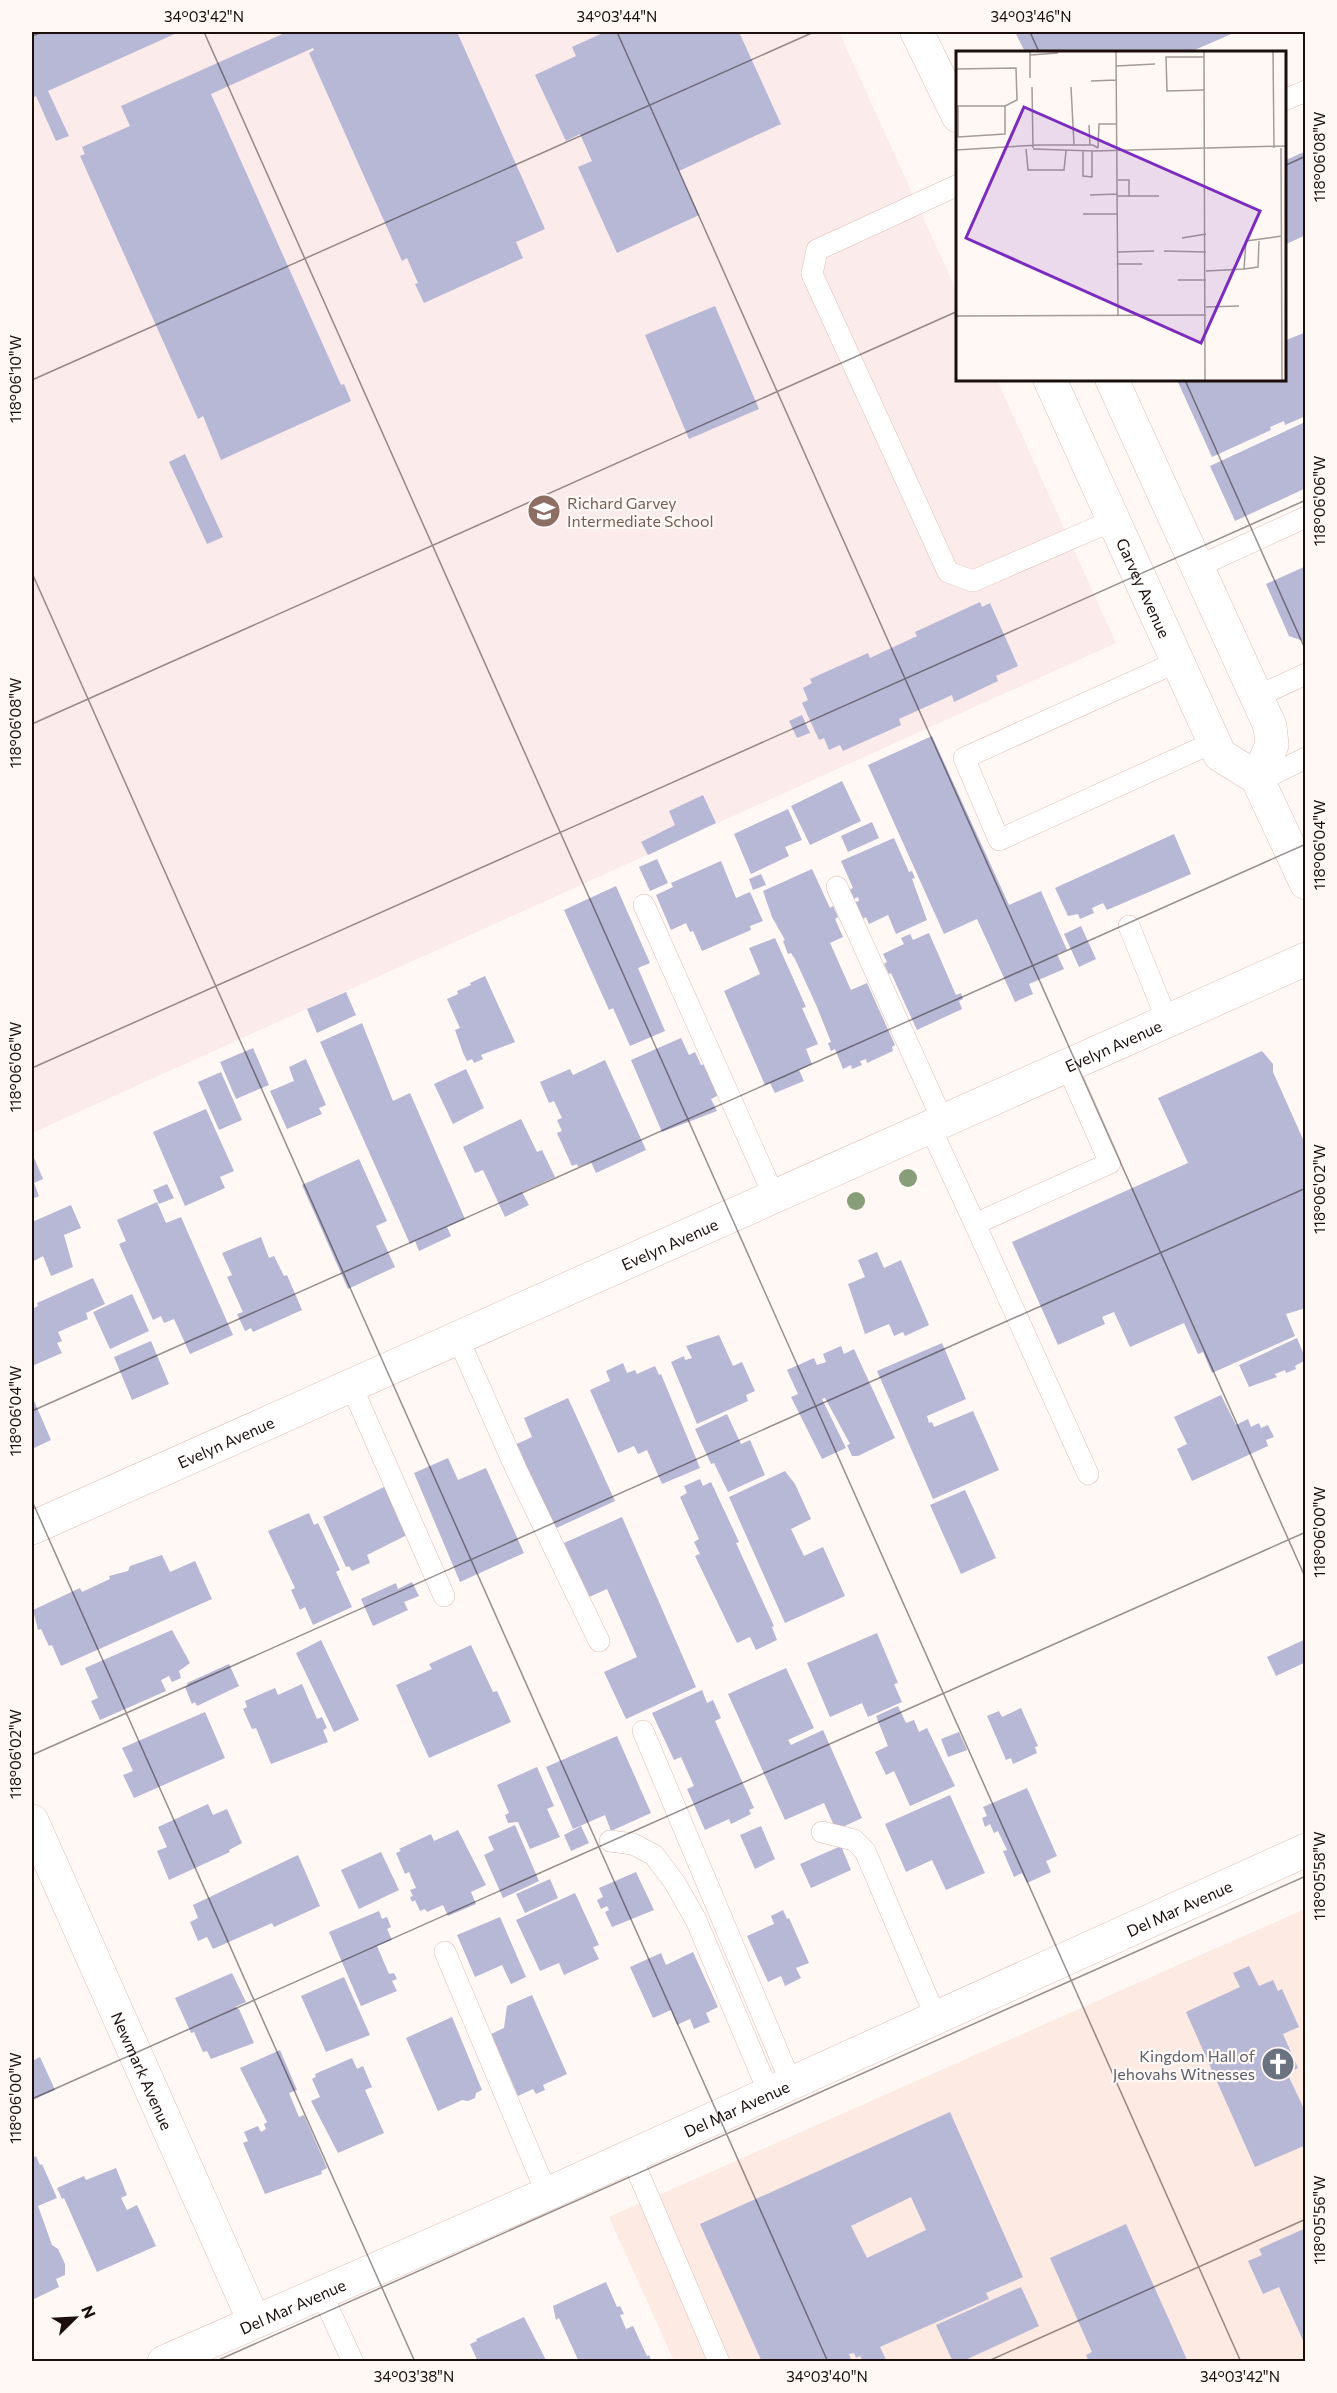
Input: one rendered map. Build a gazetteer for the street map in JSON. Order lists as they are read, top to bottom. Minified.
{"streets":{"main road":["Garvey Avenue","Evelyn Avenue","Del Mar Avenue","Newmark Avenue"]},"crossings":[["Del Mar Avenue","Newmark Avenue"]],"places":{"school or university":["Richard Garvey Intermediate School"],"church":["Kingdom Hall of Jehovahs Witnesses"]},"north":"top right","coordinates":["34°03'42\"N","34°03'44\"N","34°03'46\"N","118°06'08\"W","118°06'10\"W","118°06'06\"W","118°06'04\"W","118°06'02\"W","118°06'00\"W","118°05'58\"W","118°05'56\"W","34°03'38\"N","34°03'40\"N"]}
